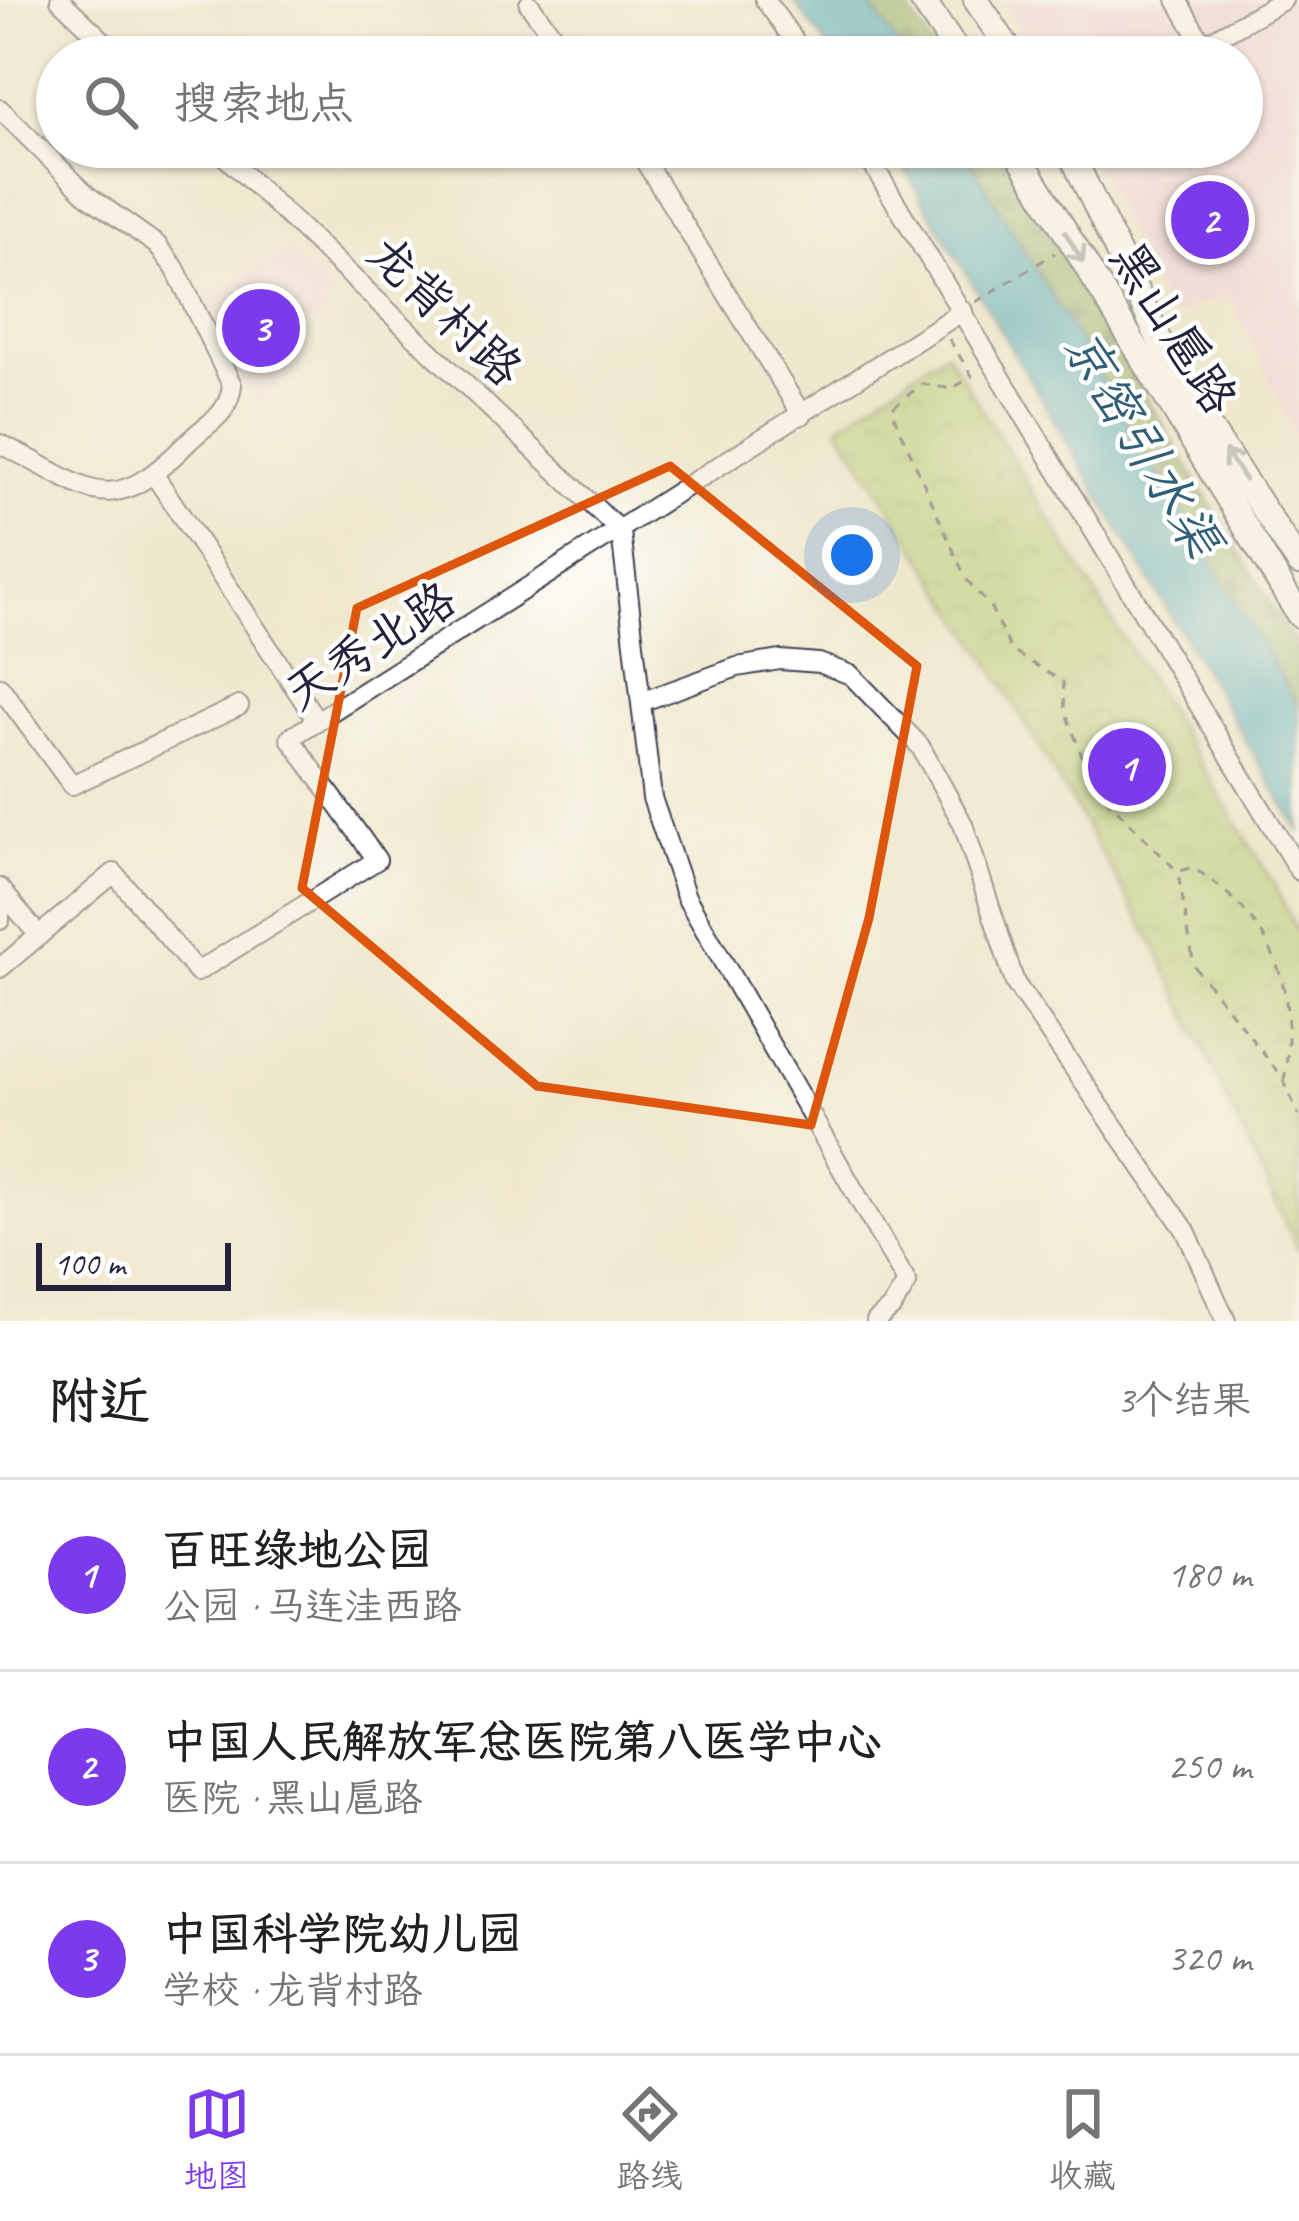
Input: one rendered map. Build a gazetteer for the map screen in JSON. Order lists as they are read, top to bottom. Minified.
{"streets":{"main road":["黑山扈路"],"street":["龙背村路","天秀北路"]},"crossings":[["龙背村路","天秀北路"]],"water":["京密引水渠"],"scale_bar":"100 m","page":{"search":"搜索地点","pins":["2","3","1"],"scale":"100 m","heading":["附近","3个结果"],"list":[{"mark":"1","name":"百旺绿地公园","note":"公园 · 马连洼西路","value":"180 m"},{"mark":"2","name":"中国人民解放军总医院第八医学中心","note":"医院 · 黑山扈路","value":"250 m"},{"mark":"3","name":"中国科学院幼儿园","note":"学校 · 龙背村路","value":"320 m"}],"nav":["地图","路线","收藏"]}}
